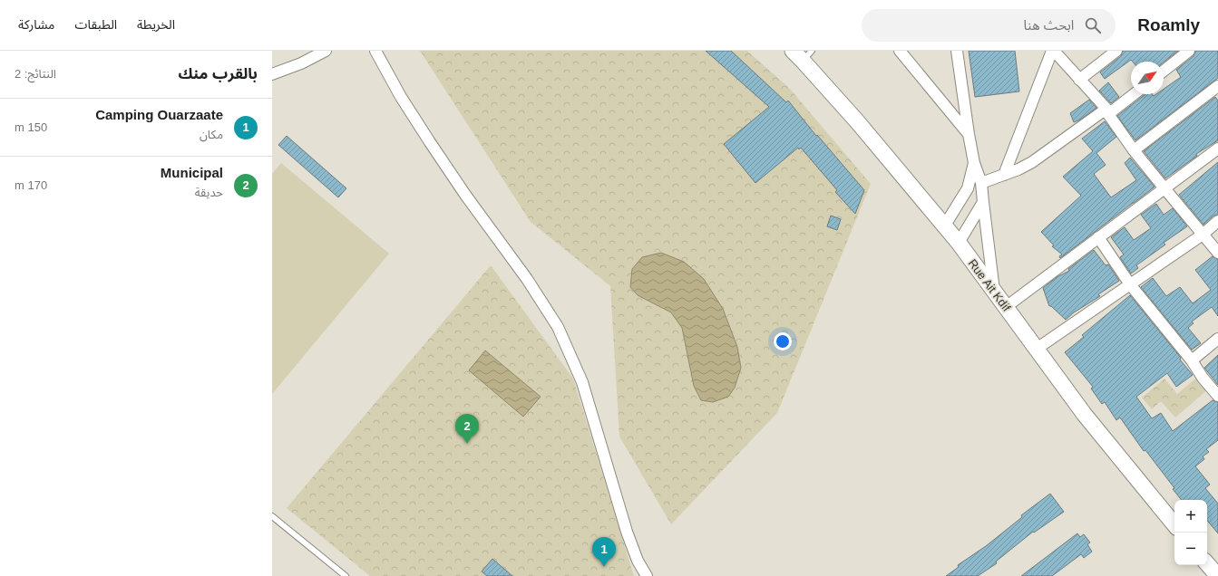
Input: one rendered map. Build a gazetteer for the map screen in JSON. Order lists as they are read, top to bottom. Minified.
{"streets":{"street":["Rue Ait Kdif"]},"north":"top right","page":{"header":"Roamly","search":"ابحث هنا","nav":["الخريطة","الطبقات","مشاركة"],"heading":["بالقرب منك","النتائج: 2"],"list":[{"mark":"1","name":"Camping Ouarzaate","note":"مكان","value":"150 m"},{"mark":"2","name":"Municipal","note":"حديقة","value":"170 m"}],"pins":["2","1"],"map_buttons":["+","−"]}}
